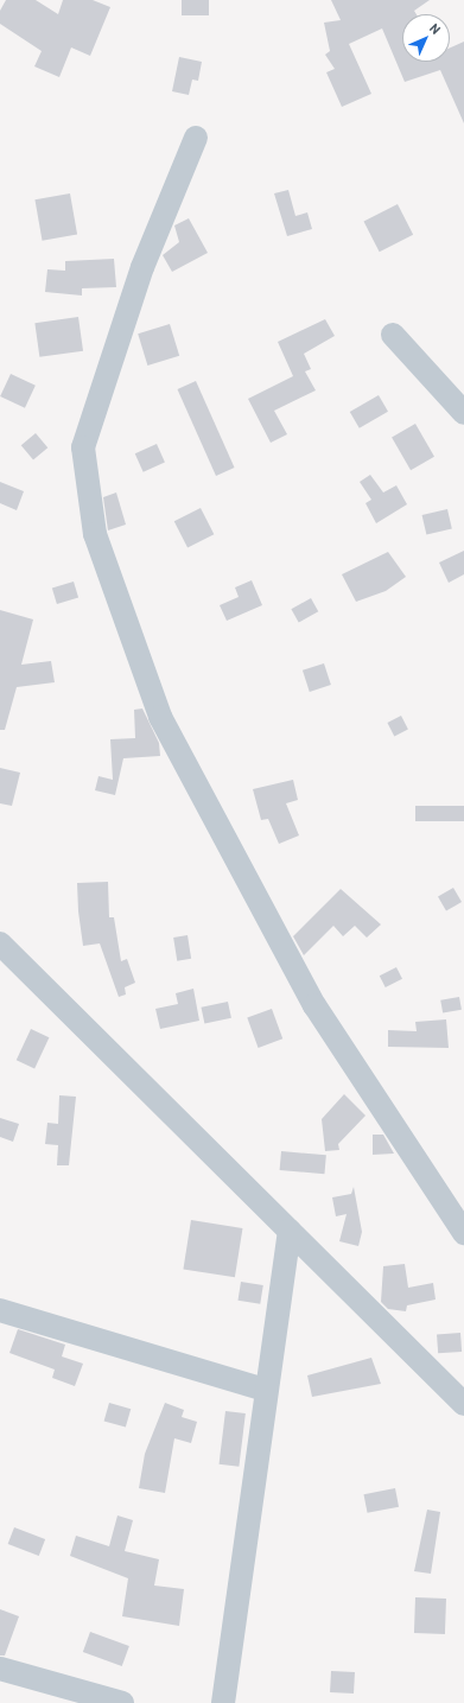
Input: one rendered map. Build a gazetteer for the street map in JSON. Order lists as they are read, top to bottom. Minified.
{"north":"top right"}
